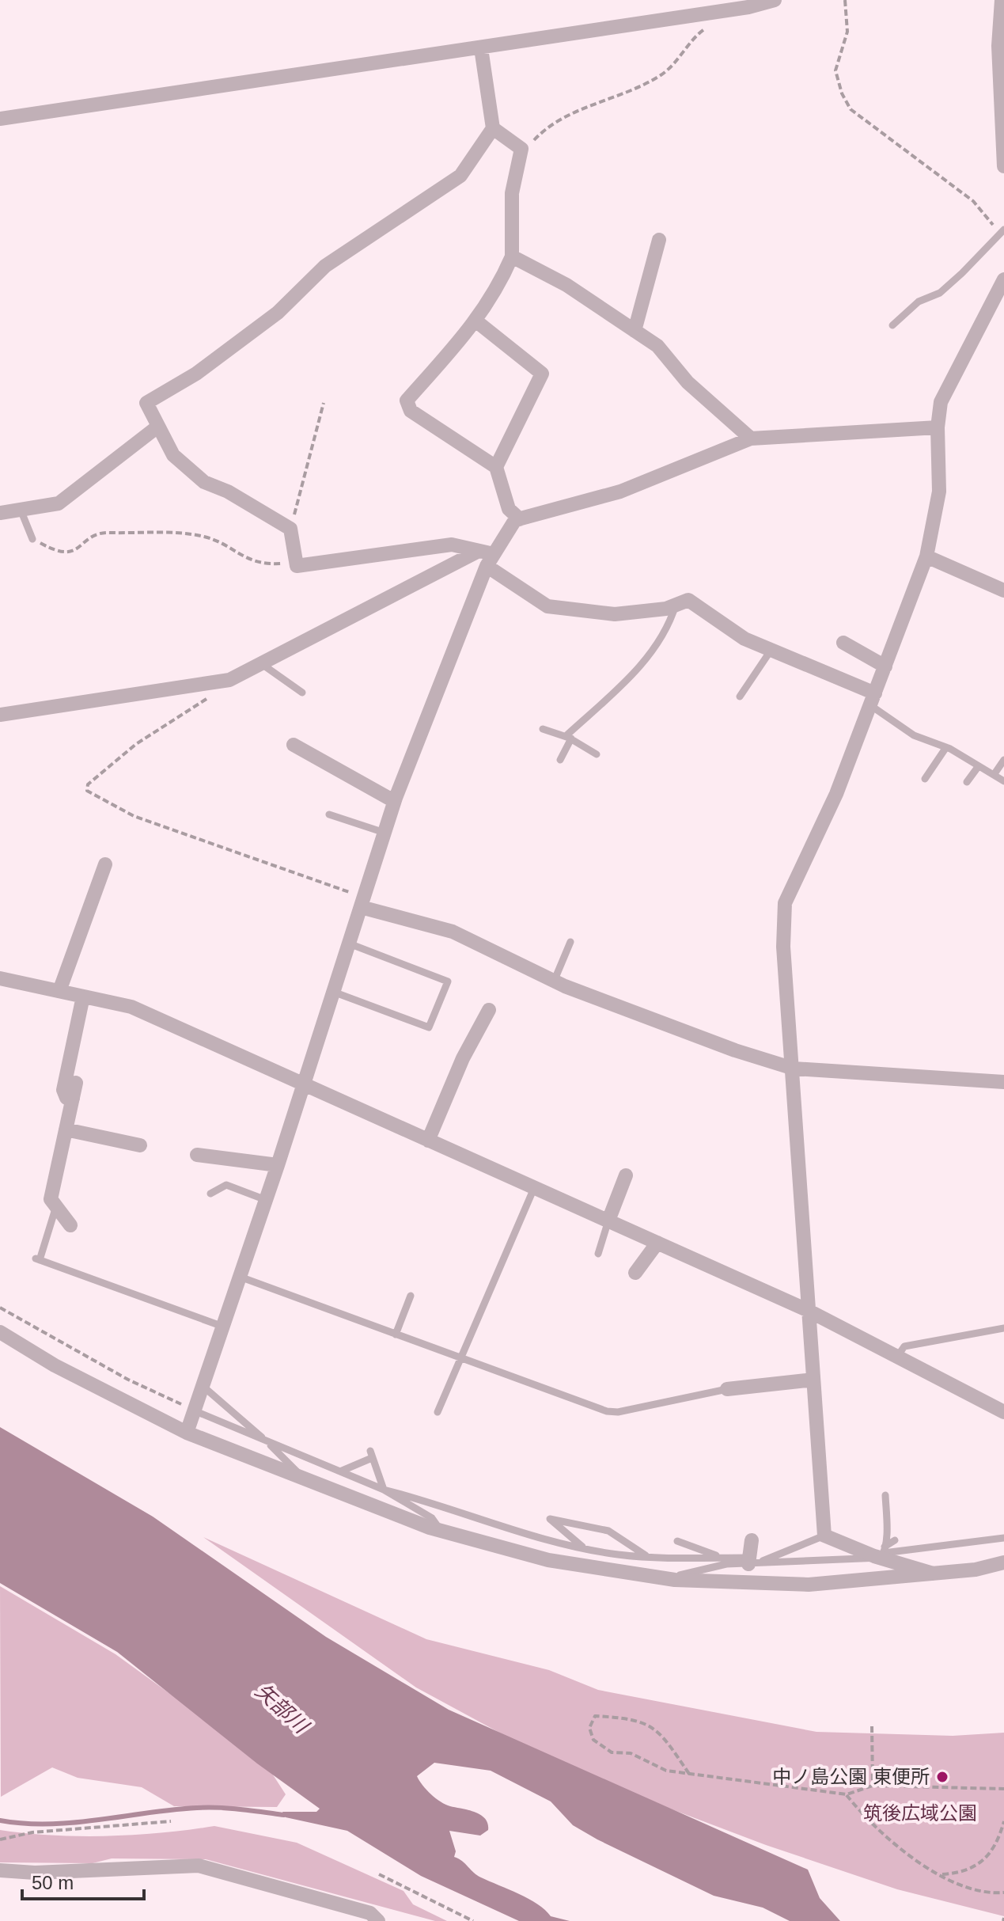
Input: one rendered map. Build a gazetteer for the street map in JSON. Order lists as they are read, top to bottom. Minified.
{"water":["矢部川"],"parks":["筑後広域公園"],"places":["中ノ島公園 東便所"],"scale_bar":"50 m"}
